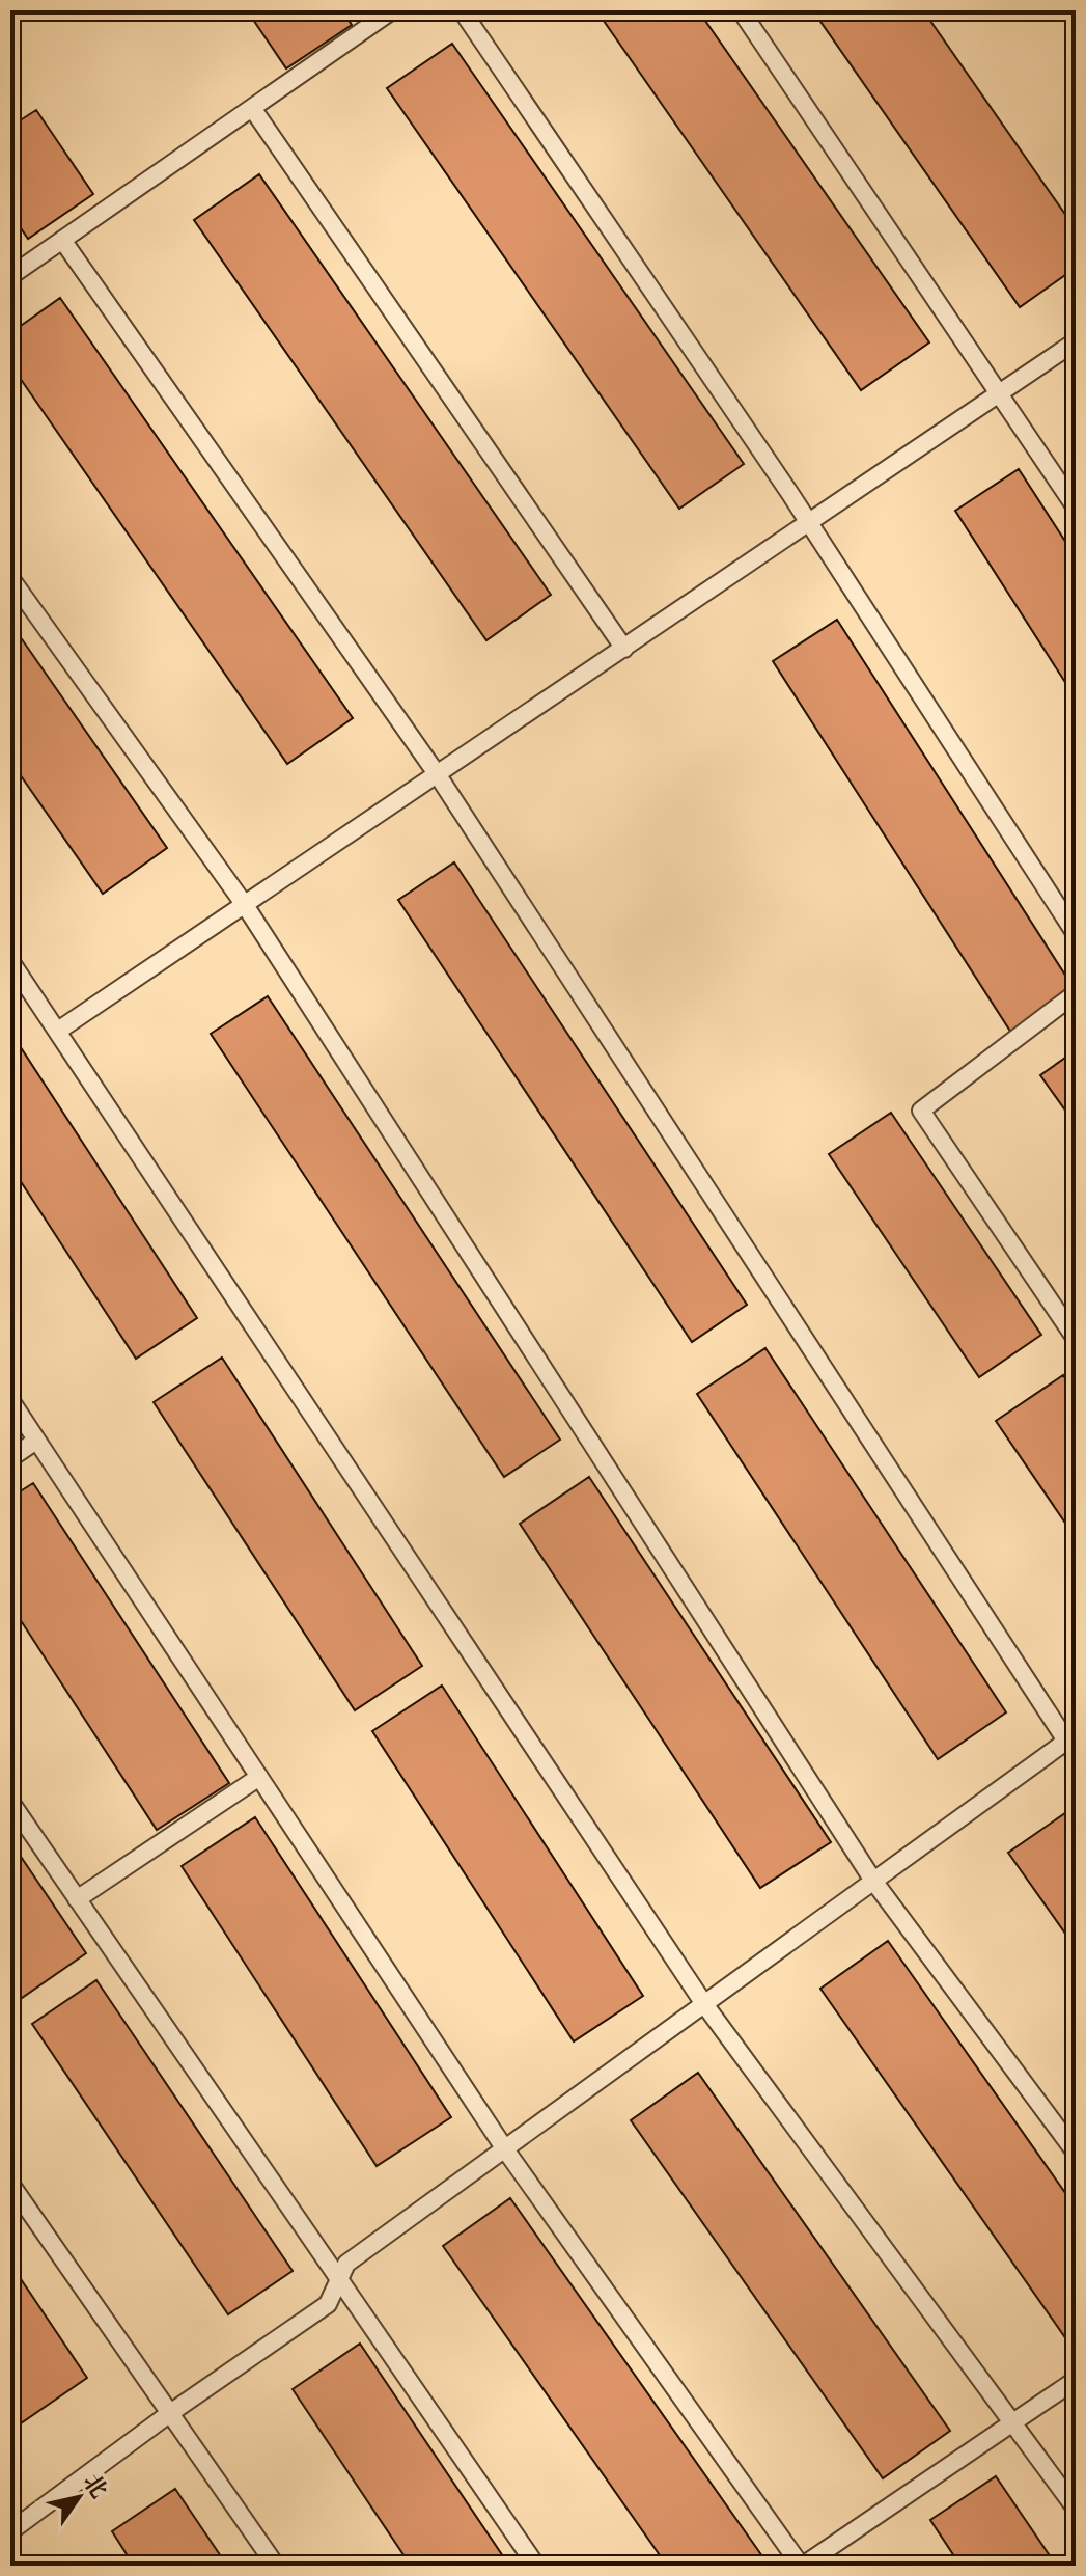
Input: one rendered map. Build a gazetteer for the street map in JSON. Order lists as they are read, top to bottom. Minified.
{"north":"top right"}
